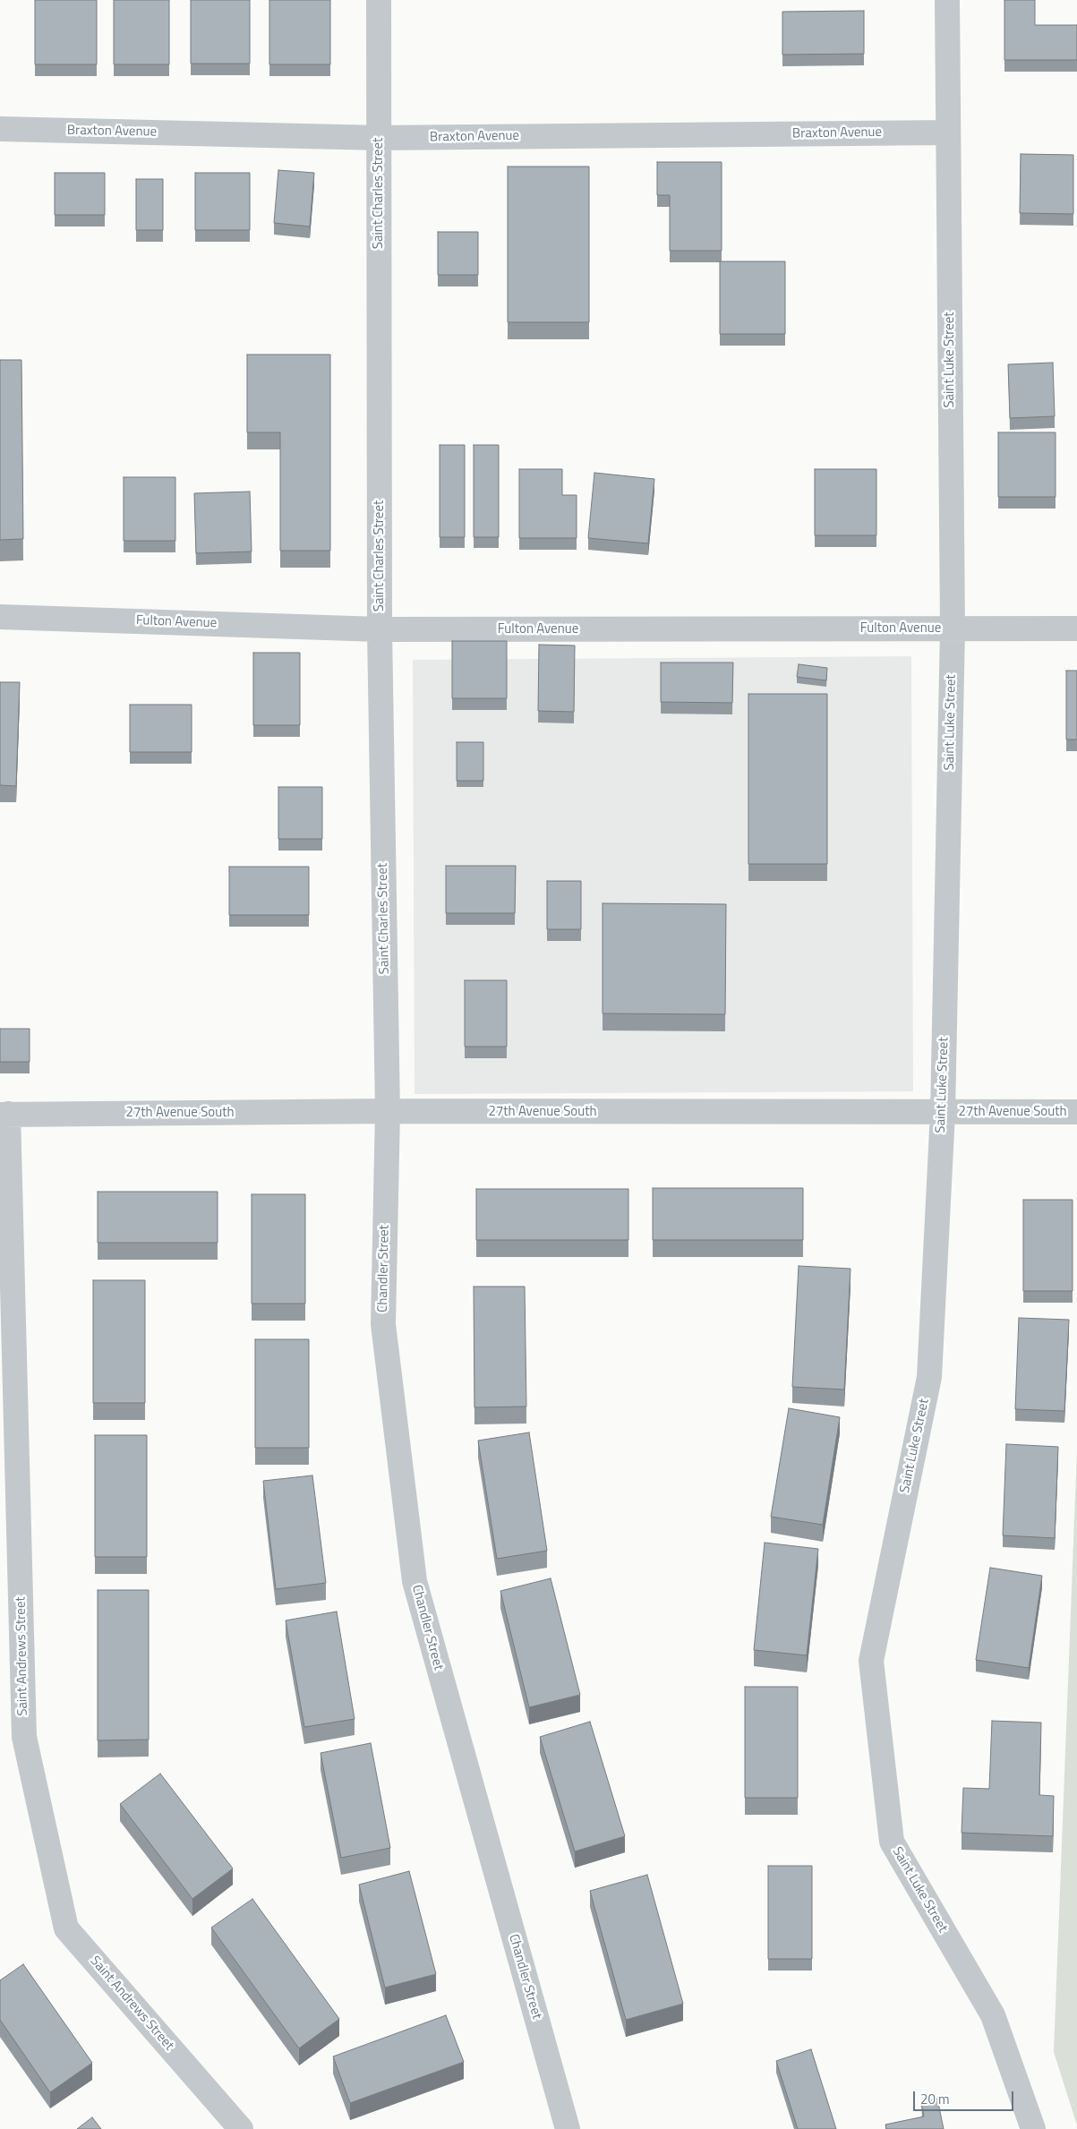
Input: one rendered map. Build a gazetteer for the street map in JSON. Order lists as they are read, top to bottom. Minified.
{"streets":{"street":["Braxton Avenue","Saint Charles Street","Saint Luke Street","Fulton Avenue","27th Avenue South","Chandler Street","Saint Andrews Street"]},"crossings":[["Braxton Avenue","Saint Charles Street"],["Braxton Avenue","Saint Luke Street"],["Saint Charles Street","Fulton Avenue"],["Saint Charles Street","27th Avenue South"],["Saint Charles Street","Chandler Street"],["Saint Luke Street","Fulton Avenue"],["Saint Luke Street","27th Avenue South"],["27th Avenue South","Chandler Street"],["27th Avenue South","Saint Andrews Street"]],"scale_bar":"20 m"}
